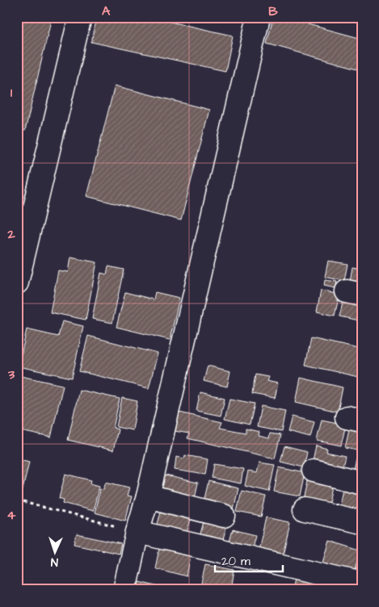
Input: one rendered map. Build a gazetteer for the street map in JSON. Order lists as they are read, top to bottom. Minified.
{"scale_bar":"20 m","north":"bottom","grid":{"columns":["A","B"],"rows":["1","2","3","4"]}}
